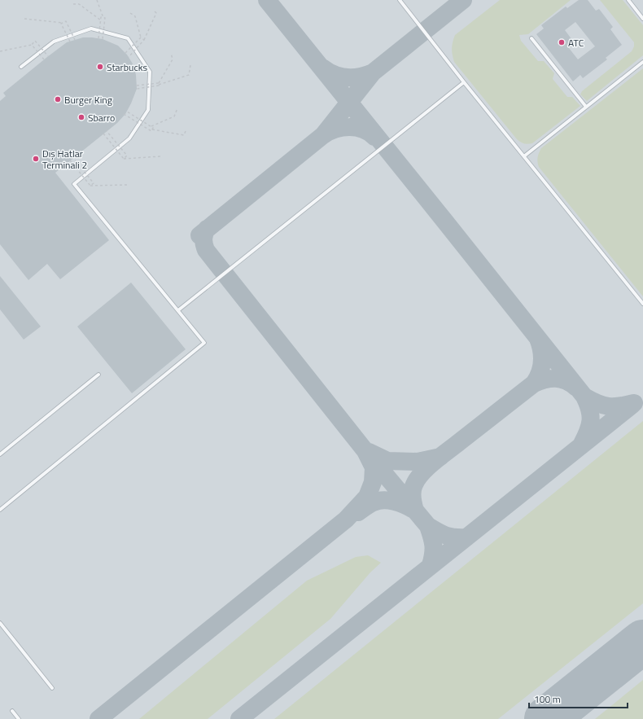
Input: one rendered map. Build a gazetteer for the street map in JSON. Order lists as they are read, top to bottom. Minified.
{"places":["ATC","Starbucks","Burger King","Sbarro","Dış Hatlar Terminali 2"],"scale_bar":"100 m"}
